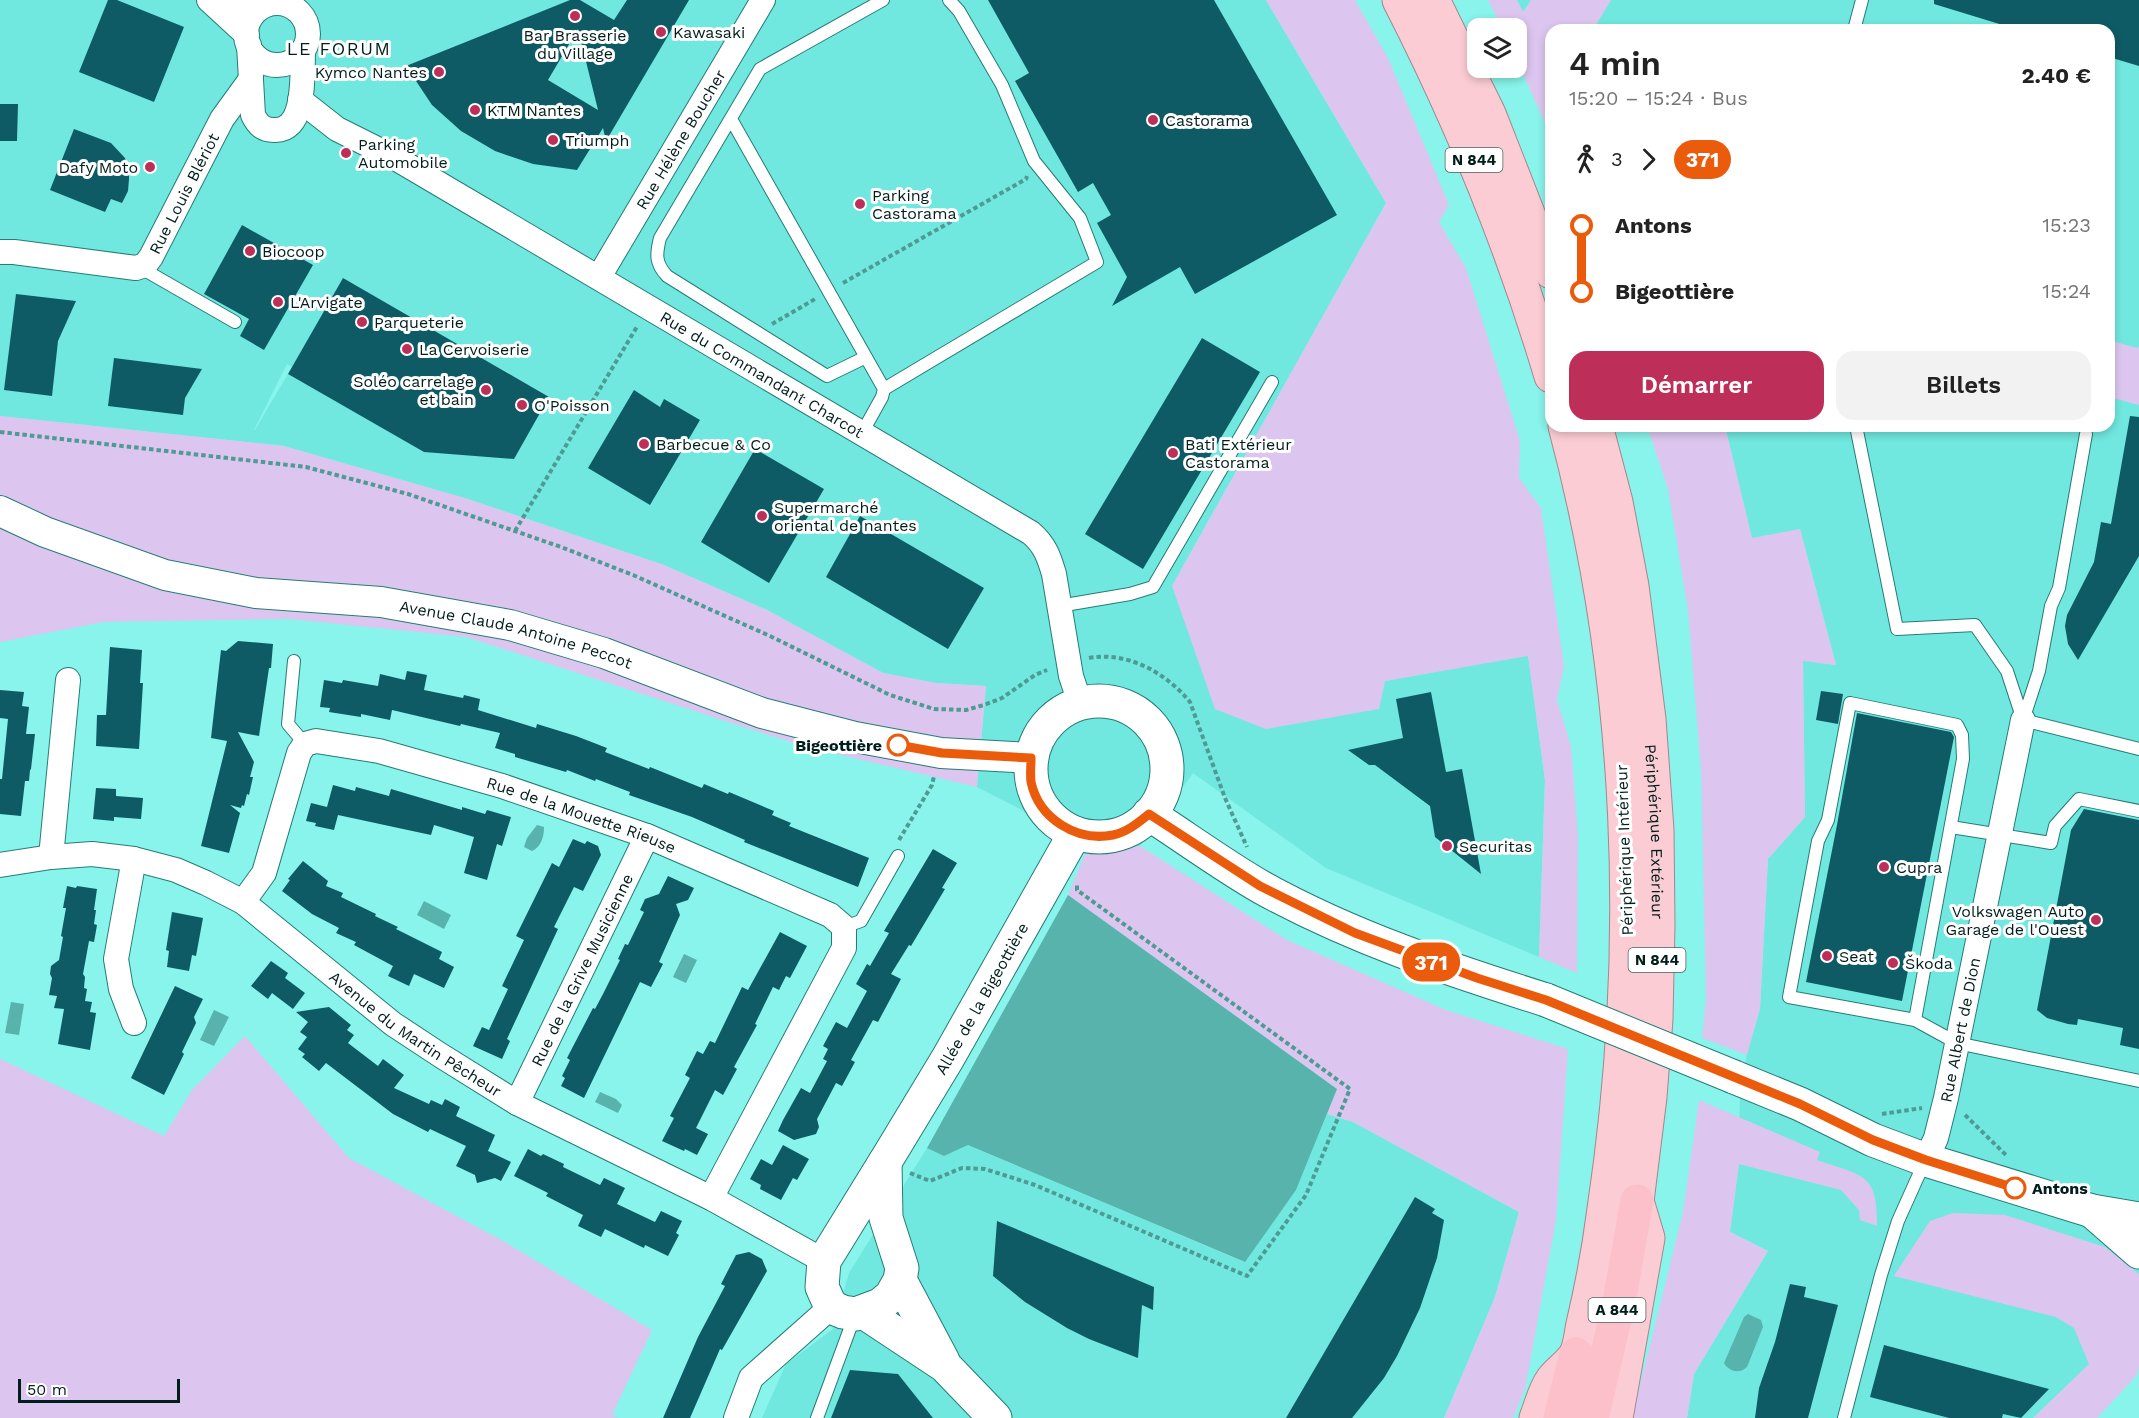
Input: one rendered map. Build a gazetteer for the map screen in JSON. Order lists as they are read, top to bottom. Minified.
{"streets":{"highway":["N 844","Périphérique Extérieur","Périphérique Intérieur","A 844"],"main road":["Allée de la Bigeottière"],"street":["Rue Hélène Boucher","Rue Louis Blériot","Rue du Commandant Charcot","Avenue Claude Antoine Peccot","Rue de la Mouette Rieuse","Rue de la Grive Musicienne","Rue Albert de Dion","Avenue du Martin Pêcheur"]},"crossings":[["Rue Hélène Boucher","Rue du Commandant Charcot"],["Rue Louis Blériot","Rue du Commandant Charcot"],["Rue du Commandant Charcot","Avenue Claude Antoine Peccot"],["Rue du Commandant Charcot","Allée de la Bigeottière"],["Avenue Claude Antoine Peccot","Allée de la Bigeottière"],["Rue de la Mouette Rieuse","Rue de la Grive Musicienne"],["Rue de la Grive Musicienne","Avenue du Martin Pêcheur"],["Allée de la Bigeottière","Avenue du Martin Pêcheur"]],"districts":["LE FORUM"],"places":["Bar Brasserie du Village","Kawasaki","Kymco Nantes","KTM Nantes","Castorama","Triumph","Parking Automobile","Dafy Moto","Parking Castorama","Biocoop","L'Arvigate","Parqueterie","La Cervoiserie","Soléo carrelage et bain","O'Poisson","Barbecue & Co","Bati Extérieur Castorama","Supermarché oriental de nantes","Bigeottière","Securitas","Cupra","Volkswagen Auto Garage de l'Ouest","Seat","Škoda","Antons"],"lines":["bus line 371"],"scale_bar":"50 m","page":{"on_map":"371","heading":["4 min","15:20 – 15:24 · Bus","2.40 €"],"legs":["3","371"],"list":[{"name":"Antons","value":"15:23"},{"name":"Bigeottière","value":"15:24"}],"buttons":["Démarrer","Billets"],"scale":"50 m"}}
